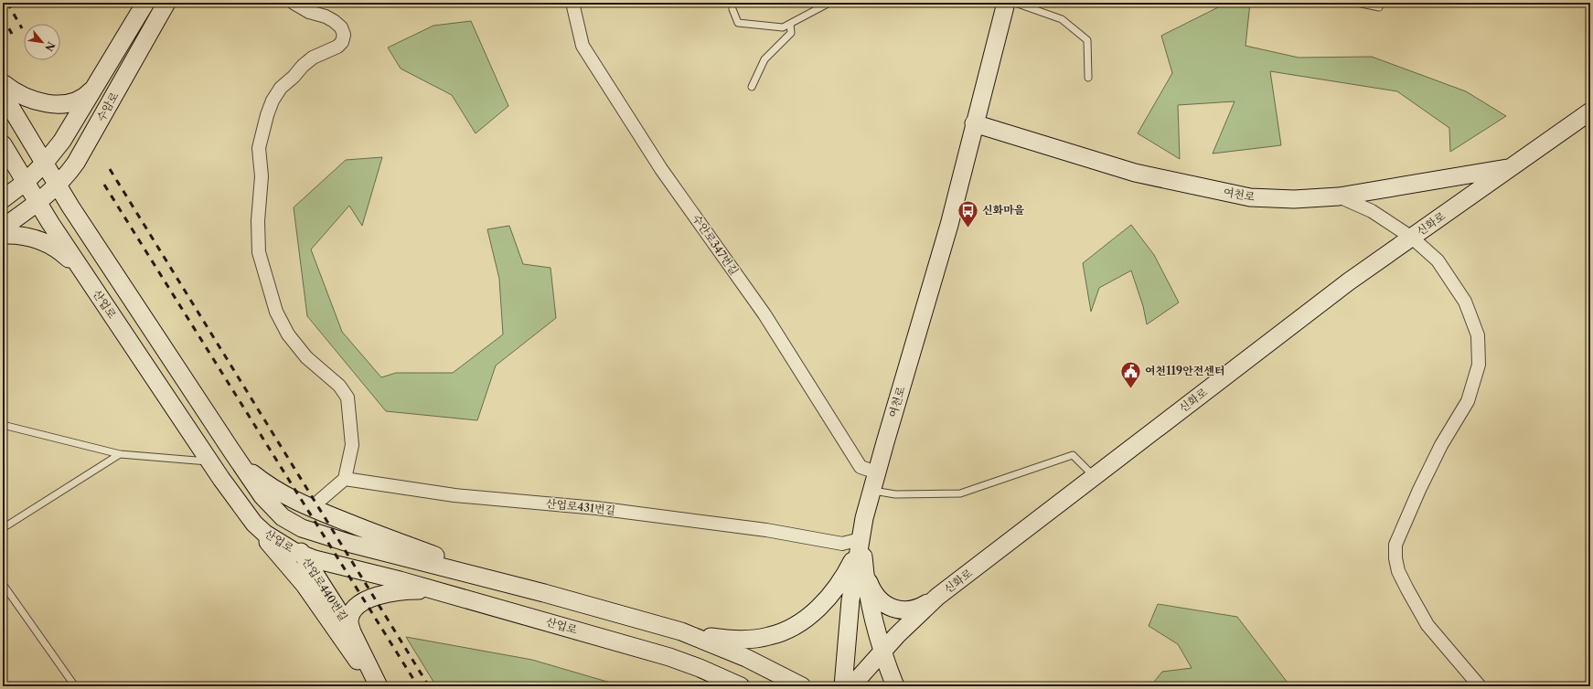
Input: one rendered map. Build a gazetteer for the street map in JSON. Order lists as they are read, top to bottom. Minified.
{"streets":{"main road":["수암로","여천로","신화로","산업로","산업로440번길"],"street":["수안로347번길","산업로431번길"]},"crossings":[["수암로","산업로"],["여천로","신화로"],["여천로","수안로347번길"],["여천로","산업로431번길"],["산업로","산업로440번길"]],"places":{"bus stop":["신화마을"],"public building":["여천119안전센터"]},"north":"bottom right"}
